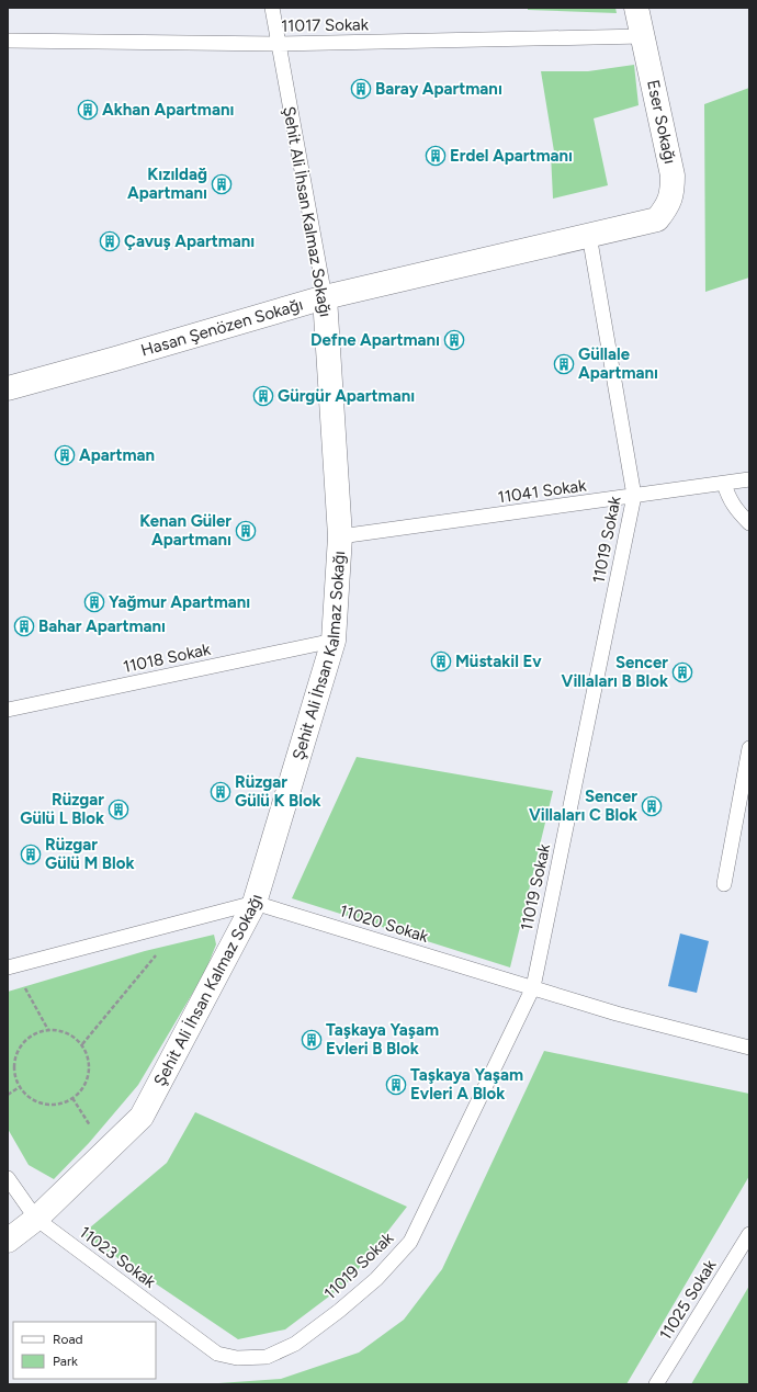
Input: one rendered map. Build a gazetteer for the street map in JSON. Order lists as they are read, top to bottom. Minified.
{"streets":{"street":["Eser Sokağı","Şehit Ali İhsan Kalmaz Sokağı","Hasan Şenözen Sokağı"],"lane":["11017 Sokak","11041 Sokak","11019 Sokak","11018 Sokak","11020 Sokak","11023 Sokak","11025 Sokak"]},"crossings":[["11017 Sokak","Eser Sokağı"],["11017 Sokak","Şehit Ali İhsan Kalmaz Sokağı"],["Eser Sokağı","Hasan Şenözen Sokağı"],["Şehit Ali İhsan Kalmaz Sokağı","Hasan Şenözen Sokağı"],["Şehit Ali İhsan Kalmaz Sokağı","11041 Sokak"],["Şehit Ali İhsan Kalmaz Sokağı","11018 Sokak"],["Şehit Ali İhsan Kalmaz Sokağı","11020 Sokak"],["Şehit Ali İhsan Kalmaz Sokağı","11023 Sokak"],["Hasan Şenözen Sokağı","11019 Sokak"],["11041 Sokak","11019 Sokak"],["11019 Sokak","11020 Sokak"],["11019 Sokak","11023 Sokak"]],"places":{"building":["Baray Apartmanı","Akhan Apartmanı","Erdel Apartmanı","Kızıldağ Apartmanı","Çavuş Apartmanı","Defne Apartmanı","Güllale Apartmanı","Gürgür Apartmanı","Apartman","Kenan Güler Apartmanı","Yağmur Apartmanı","Bahar Apartmanı","Müstakil Ev","Sencer Villaları B Blok","Rüzgar Gülü K Blok","Sencer Villaları C Blok","Rüzgar Gülü L Blok","Rüzgar Gülü M Blok","Taşkaya Yaşam Evleri B Blok","Taşkaya Yaşam Evleri A Blok"]},"legend":["Road","Park"]}
